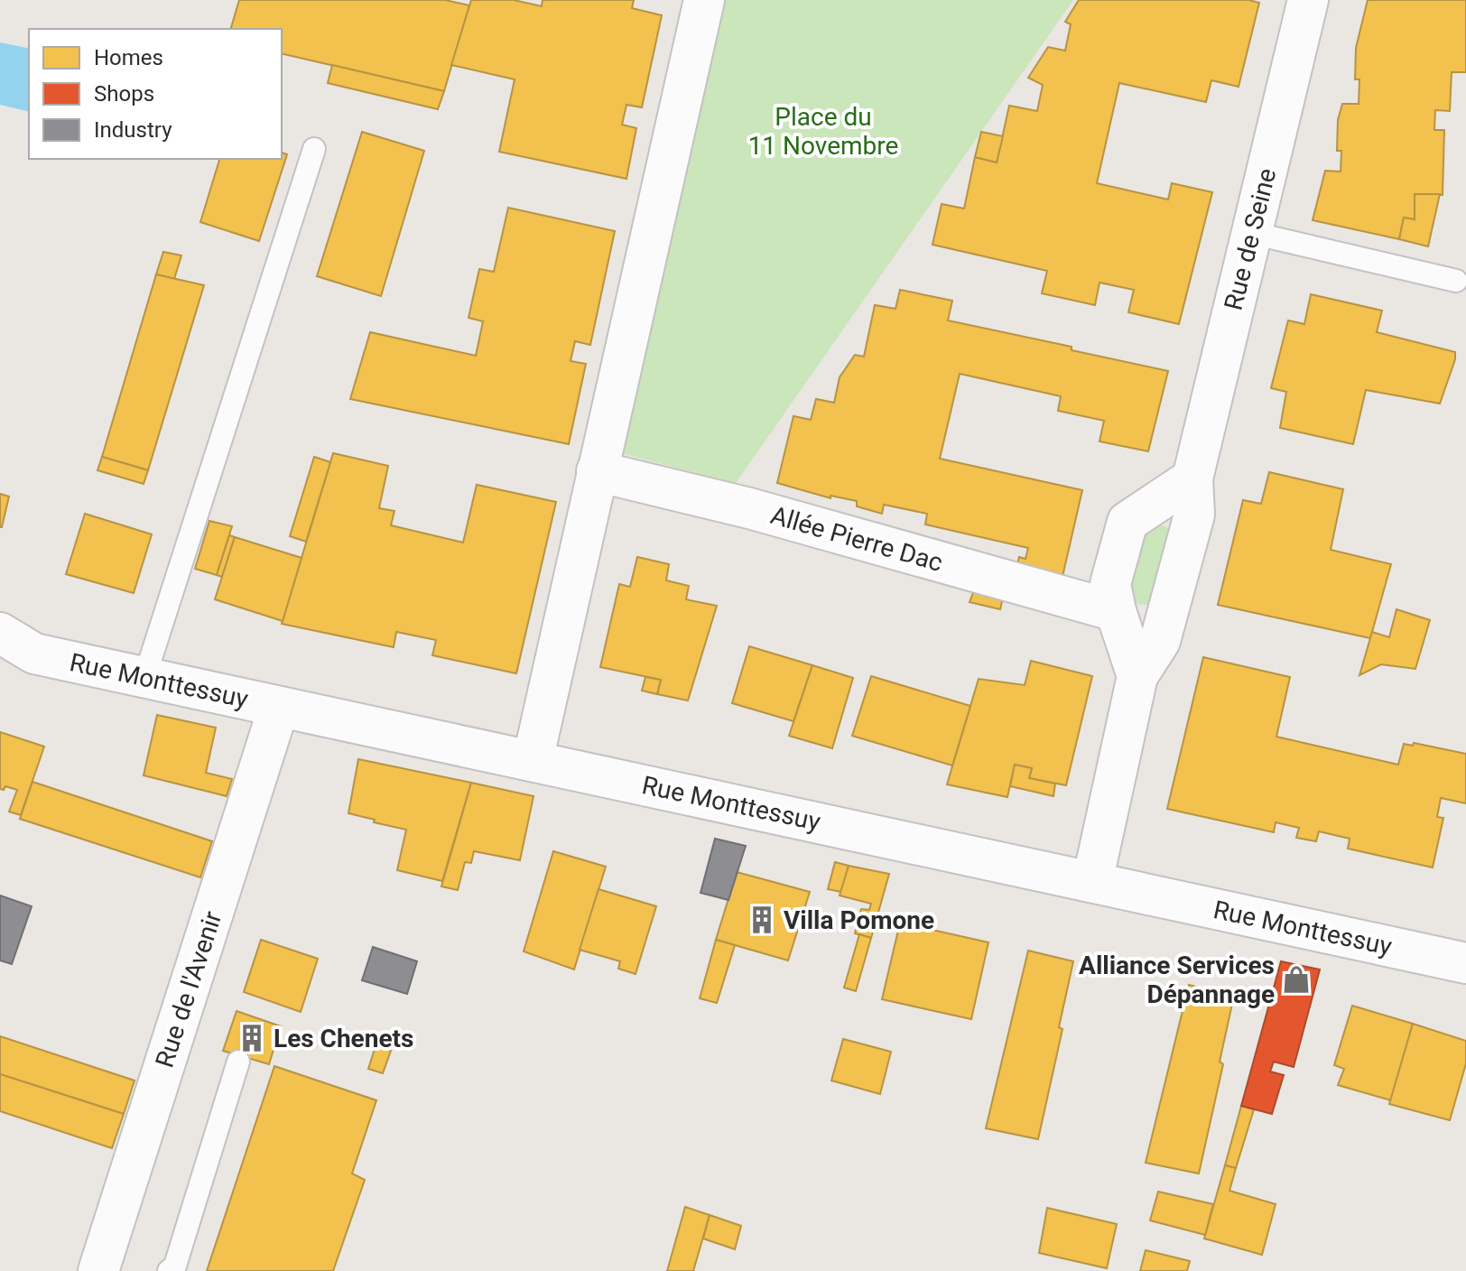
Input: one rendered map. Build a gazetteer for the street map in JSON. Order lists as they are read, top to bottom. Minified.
{"streets":{"street":["Rue de Seine","Allée Pierre Dac","Rue Monttessuy","Rue de l'Avenir"]},"crossings":[["Rue de Seine","Rue Monttessuy"],["Rue Monttessuy","Rue de l'Avenir"]],"parks":["Place du 11 Novembre"],"places":{"building":["Villa Pomone","Les Chenets"],"shop":["Alliance Services Dépannage"]},"legend":["Homes","Shops","Industry"]}
